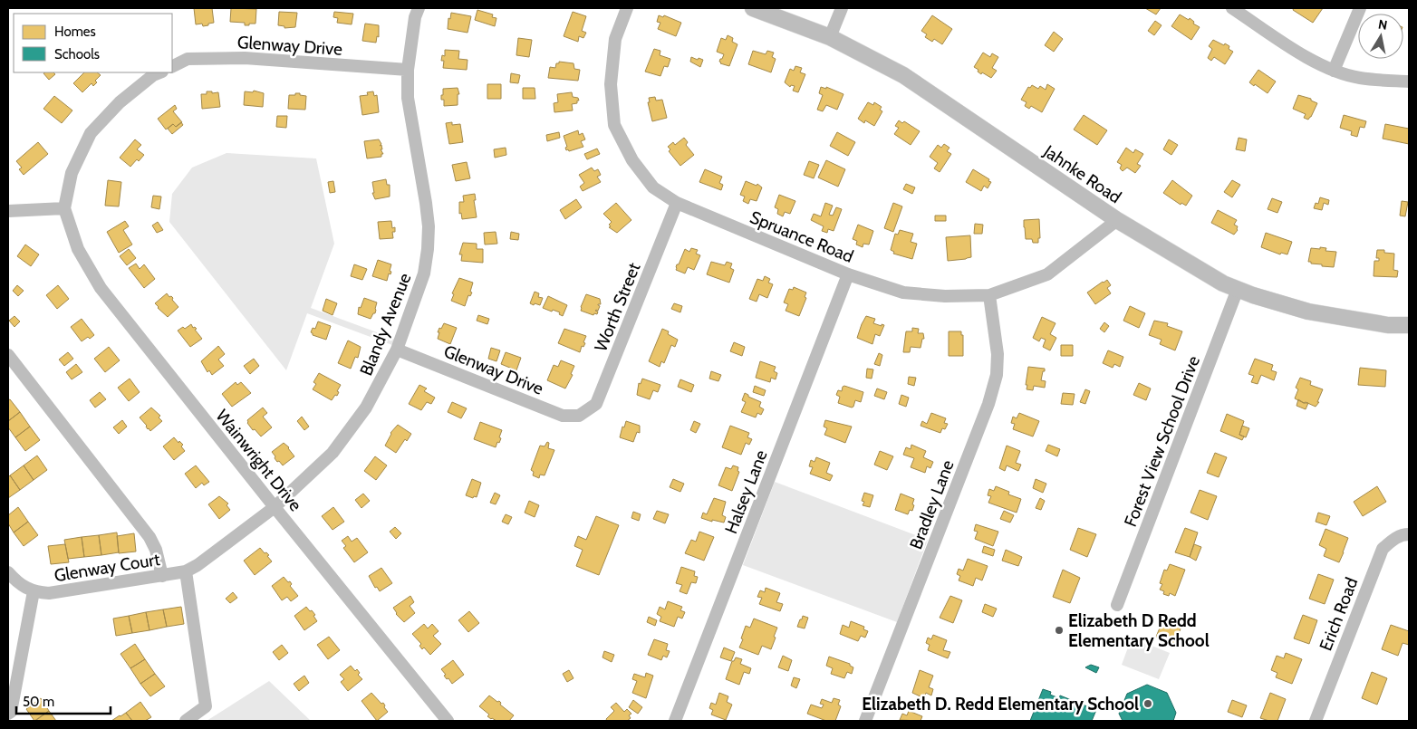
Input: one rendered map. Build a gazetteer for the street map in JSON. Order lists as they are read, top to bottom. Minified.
{"streets":{"main road":["Jahnke Road"],"street":["Glenway Drive","Spruance Road","Worth Street","Blandy Avenue","Forest View School Drive","Wainwright Drive","Halsey Lane","Bradley Lane","Glenway Court","Erich Road"]},"crossings":[["Glenway Drive","Worth Street"],["Glenway Drive","Blandy Avenue"],["Jahnke Road","Spruance Road"],["Jahnke Road","Forest View School Drive"],["Spruance Road","Worth Street"],["Spruance Road","Halsey Lane"],["Spruance Road","Bradley Lane"],["Blandy Avenue","Wainwright Drive"],["Blandy Avenue","Glenway Court"]],"places":["Elizabeth D Redd Elementary School","Elizabeth D. Redd Elementary School"],"legend":["Homes","Schools"],"scale_bar":"50 m","north":"top"}
